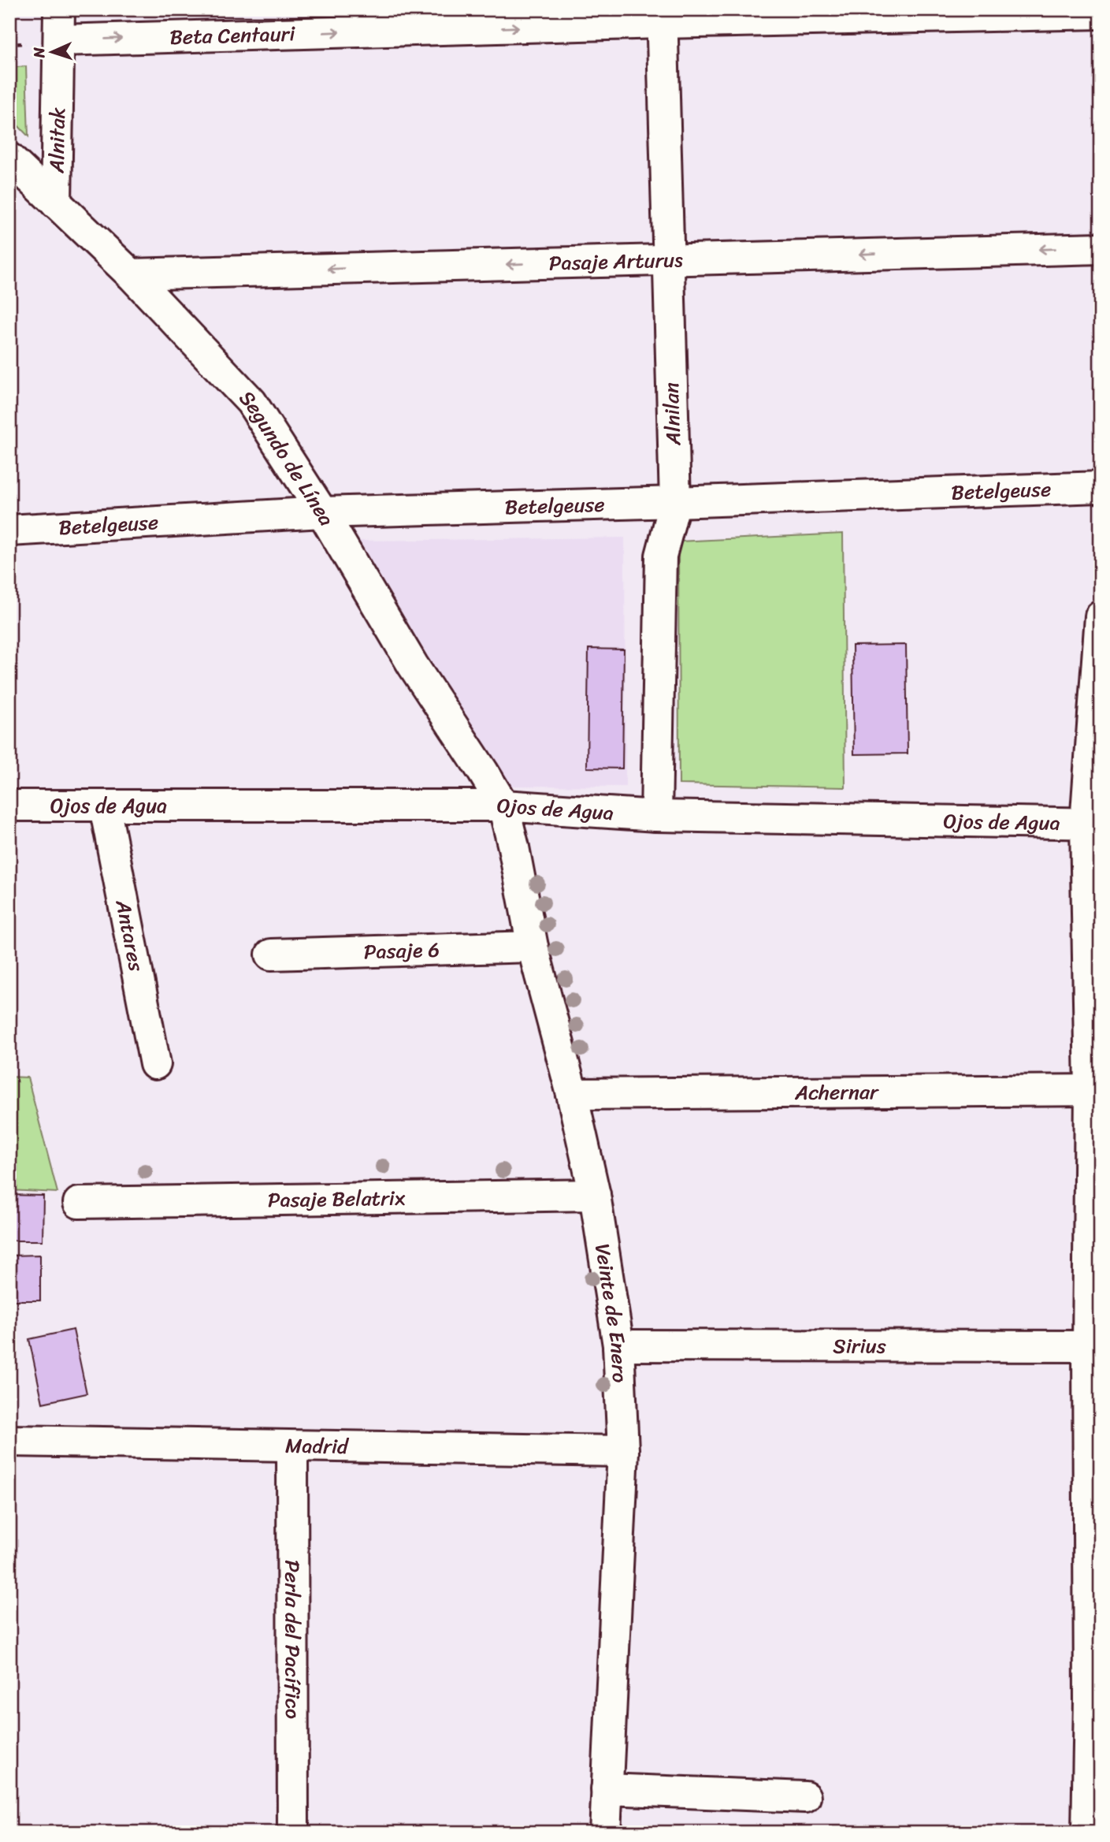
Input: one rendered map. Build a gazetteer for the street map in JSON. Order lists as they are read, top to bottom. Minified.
{"streets":{"street":["Beta Centauri","Alnitak","Pasaje Arturus","Alnilan","Segundo de Línea","Betelgeuse","Ojos de Agua","Antares","Pasaje 6","Achernar","Pasaje Belatrix","Veinte de Enero","Sirius","Madrid","Perla del Pacífico"]},"crossings":[["Beta Centauri","Alnitak"],["Beta Centauri","Alnilan"],["Alnitak","Segundo de Línea"],["Pasaje Arturus","Alnilan"],["Pasaje Arturus","Segundo de Línea"],["Alnilan","Betelgeuse"],["Alnilan","Ojos de Agua"],["Segundo de Línea","Betelgeuse"],["Segundo de Línea","Ojos de Agua"],["Segundo de Línea","Veinte de Enero"],["Ojos de Agua","Antares"],["Ojos de Agua","Veinte de Enero"],["Pasaje 6","Veinte de Enero"],["Achernar","Veinte de Enero"],["Pasaje Belatrix","Veinte de Enero"],["Veinte de Enero","Sirius"],["Veinte de Enero","Madrid"],["Madrid","Perla del Pacífico"]],"one_way":["Beta Centauri","Pasaje Arturus"],"north":"left"}
